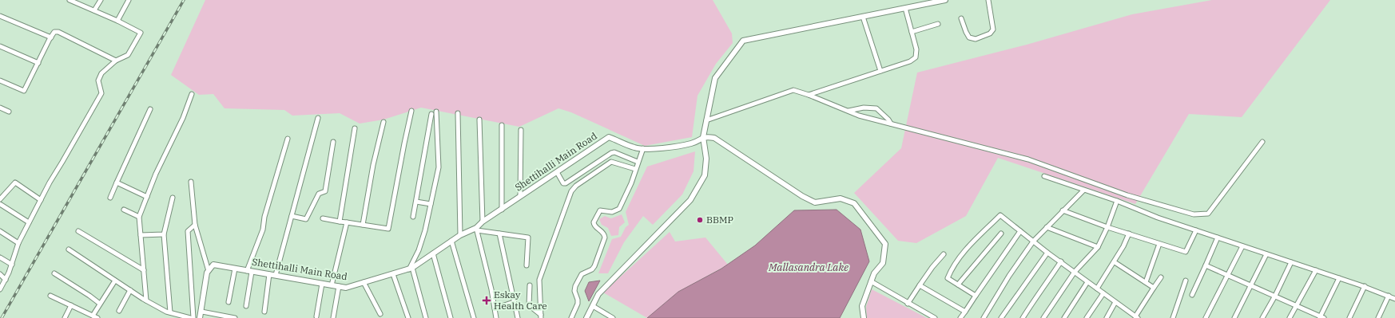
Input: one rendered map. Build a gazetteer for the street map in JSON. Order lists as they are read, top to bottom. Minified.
{"streets":{"street":["Shettihalli Main Road"]},"water":["Mallasandra Lake"],"places":{"other":["BBMP"],"health":["Eskay Health Care"]}}
